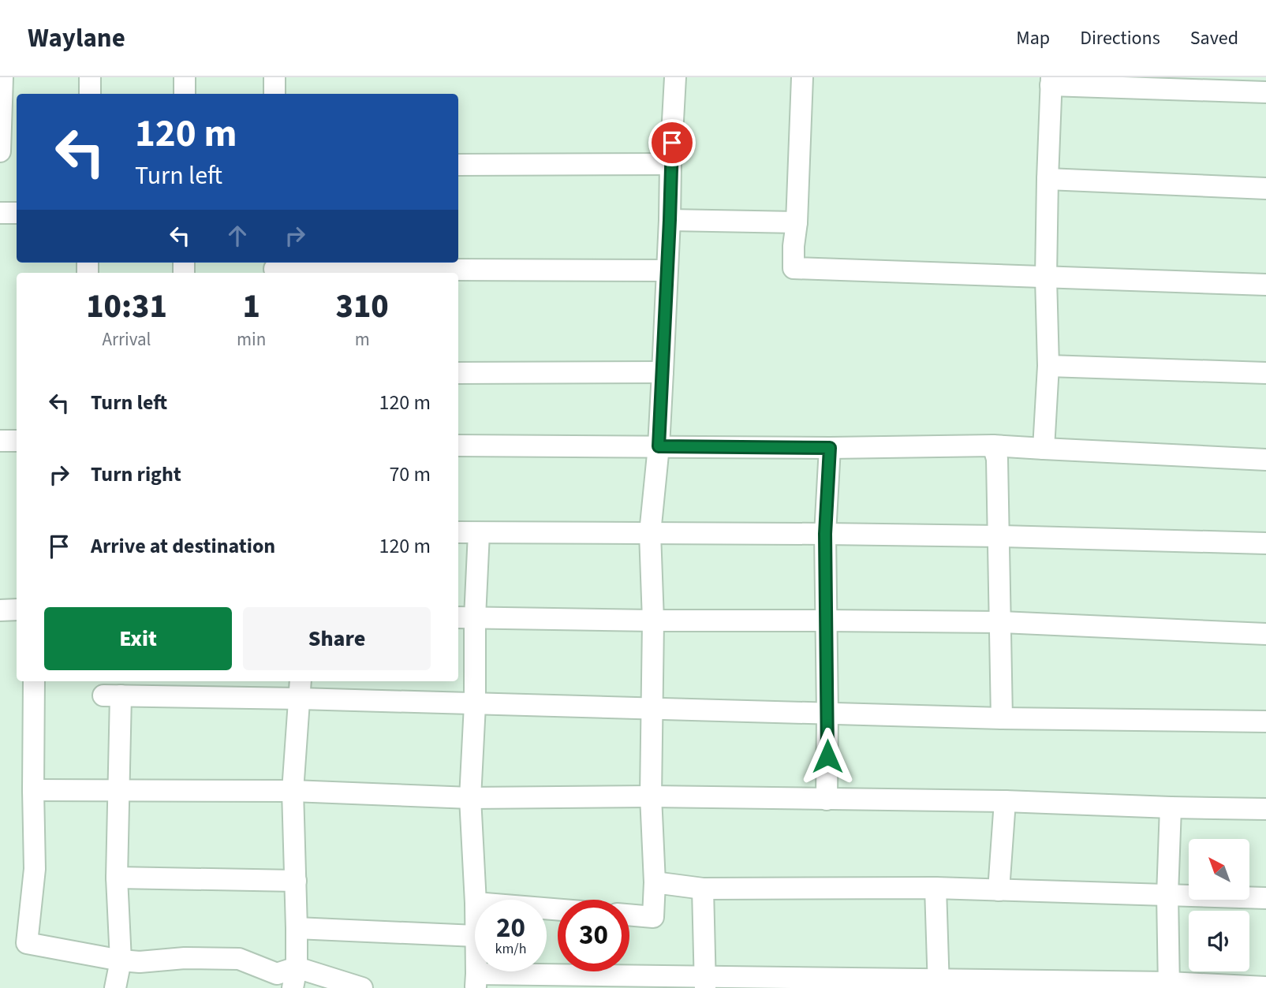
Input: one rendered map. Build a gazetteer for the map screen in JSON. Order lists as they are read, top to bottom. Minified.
{"north":"top left","page":{"header":"Waylane","nav":["Map","Directions","Saved"],"turn":["120 m","Turn left"],"eta":["10:31","Arrival","1","min","310","m"],"list":[{"name":"Turn left","value":"120 m"},{"name":"Turn right","value":"70 m"},{"name":"Arrive at destination","value":"120 m"}],"buttons":["Exit","Share"],"speed":"20 km/h","limit":"30"}}
